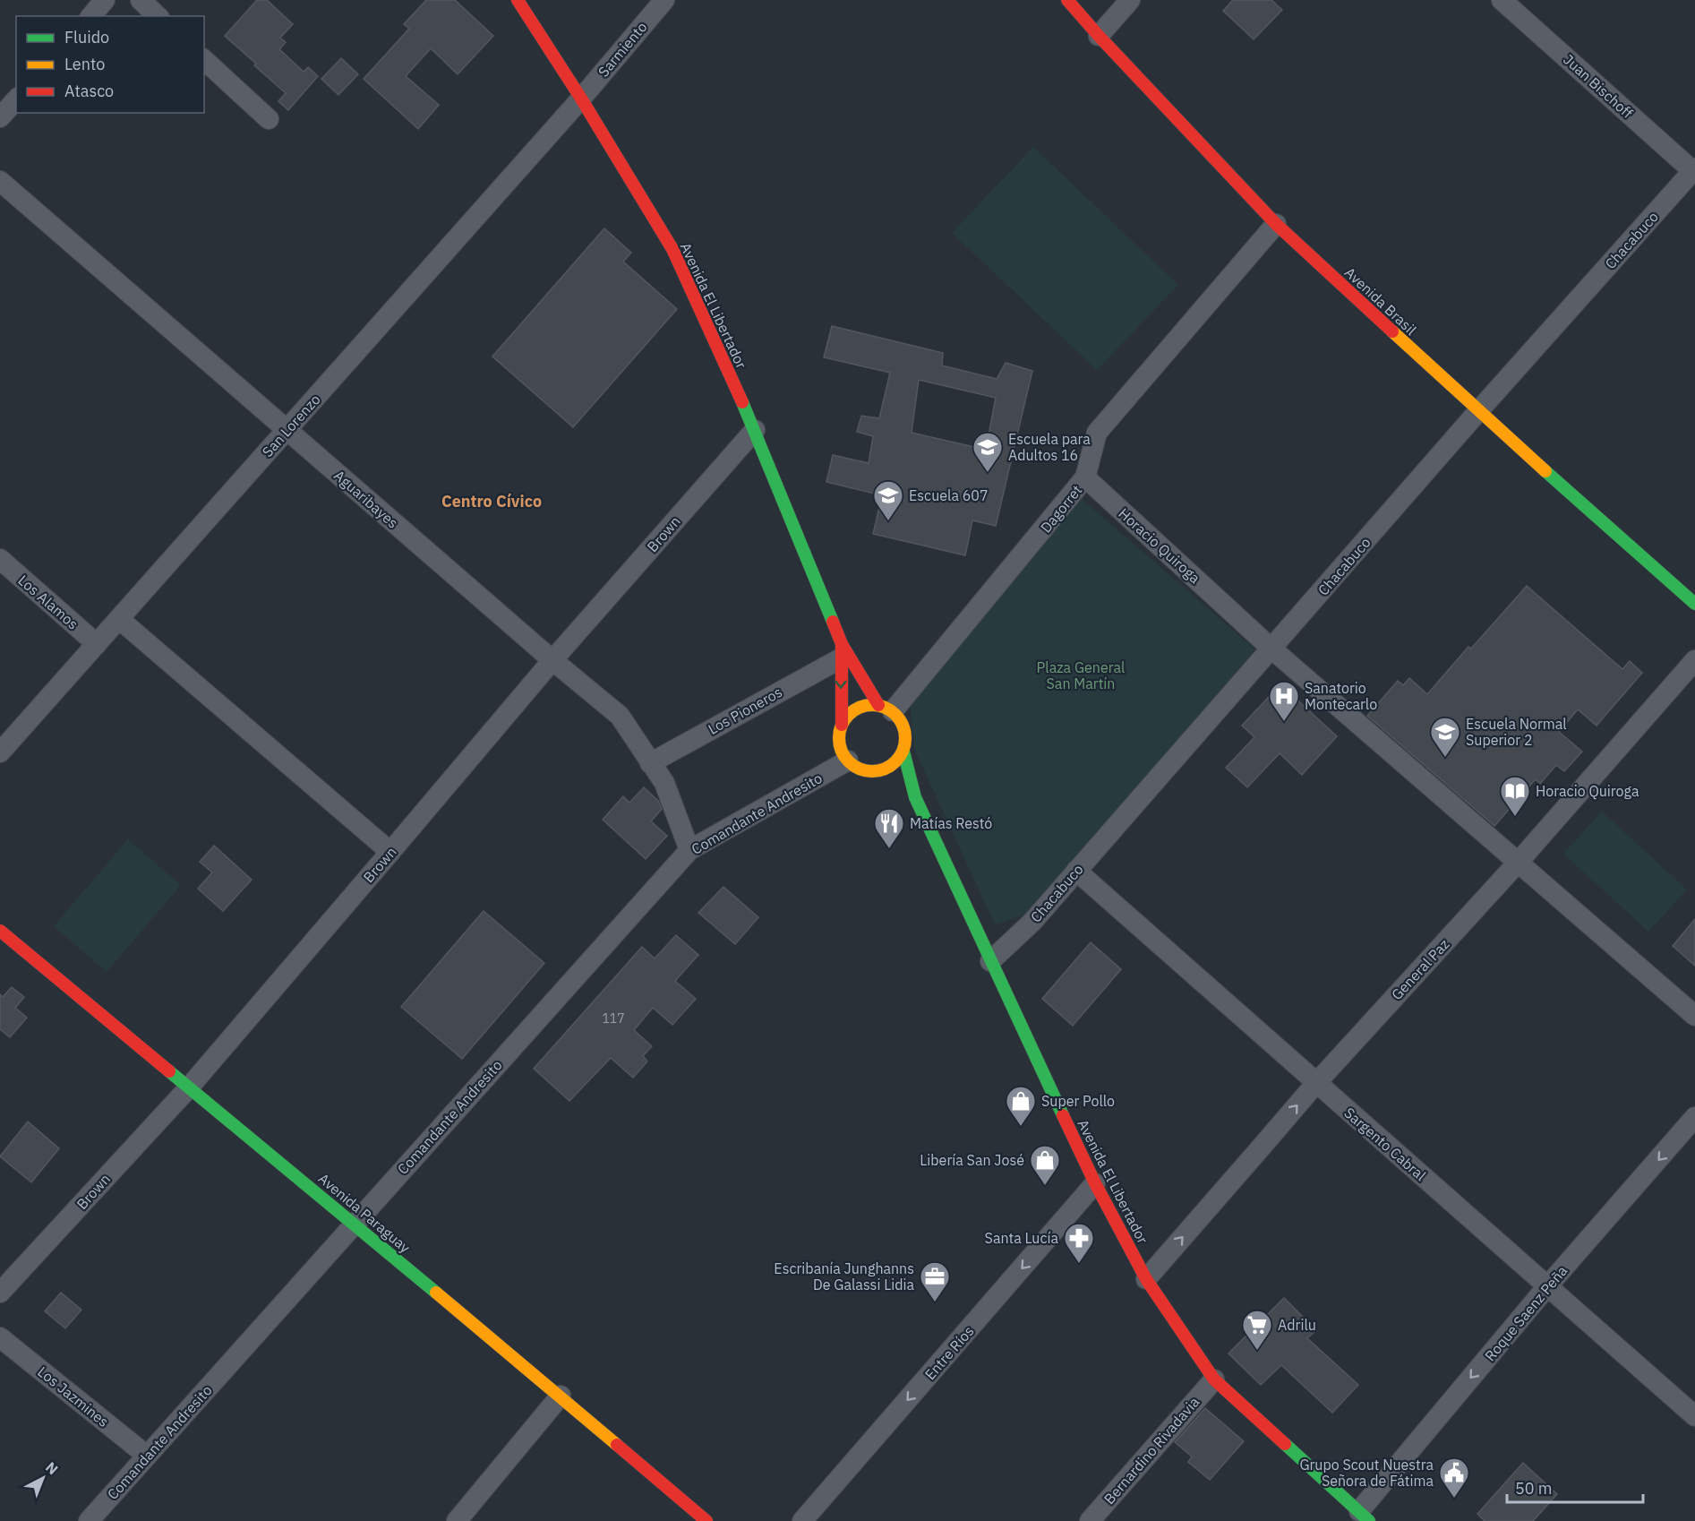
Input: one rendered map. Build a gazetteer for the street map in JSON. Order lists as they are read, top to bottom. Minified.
{"streets":{"main road":["Avenida Brasil","Avenida El Libertador","Avenida Paraguay"],"street":["Sarmiento","Juan Bischoff","Chacabuco","San Lorenzo","Aguaribayes","Dagorret","Brown","Horacio Quiroga","Los Alamos","Los Pioneros","Comandante Andresito","General Paz","Sargento Cabral","Roque Saenz Peña","Entre Ríos","Los Jazmines","Bernardino Rivadavia"]},"crossings":[["Sarmiento","Avenida El Libertador"],["Sarmiento","San Lorenzo"],["Juan Bischoff","Chacabuco"],["Chacabuco","Avenida Brasil"],["Chacabuco","Avenida El Libertador"],["Chacabuco","Horacio Quiroga"],["Chacabuco","Sargento Cabral"],["Avenida Brasil","Dagorret"],["Avenida El Libertador","San Lorenzo"],["Avenida El Libertador","Dagorret"],["Avenida El Libertador","Brown"],["Avenida El Libertador","Los Pioneros"],["Avenida El Libertador","Comandante Andresito"],["Avenida El Libertador","General Paz"],["Avenida El Libertador","Roque Saenz Peña"],["Avenida El Libertador","Entre Ríos"],["Avenida El Libertador","Bernardino Rivadavia"],["San Lorenzo","Aguaribayes"],["San Lorenzo","Los Alamos"],["Aguaribayes","Brown"],["Aguaribayes","Los Pioneros"],["Aguaribayes","Comandante Andresito"],["Dagorret","Horacio Quiroga"],["Dagorret","Comandante Andresito"],["Brown","Avenida Paraguay"],["Horacio Quiroga","General Paz"],["Comandante Andresito","Avenida Paraguay"],["Comandante Andresito","Los Jazmines"],["General Paz","Sargento Cabral"],["Sargento Cabral","Roque Saenz Peña"]],"one_way":["Roque Saenz Peña","Entre Ríos"],"districts":["Centro Cívico"],"parks":["Plaza General San Martín"],"places":{"school or university":["Escuela para Adultos 16","Escuela 607","Escuela Normal Superior 2"],"hospital":["Sanatorio Montecarlo"],"library":["Horacio Quiroga"],"restaurant":["Matías Restó"],"shop":["Super Pollo","Libería San José"],"pharmacy":["Santa Lucía"],"office":["Escribanía Junghanns De Galassi Lidia"],"supermarket":["Adrilu"],"public building":["Grupo Scout Nuestra Señora de Fátima"]},"house_numbers":["117"],"legend":["Fluido","Lento","Atasco"],"scale_bar":"50 m","north":"top right"}
